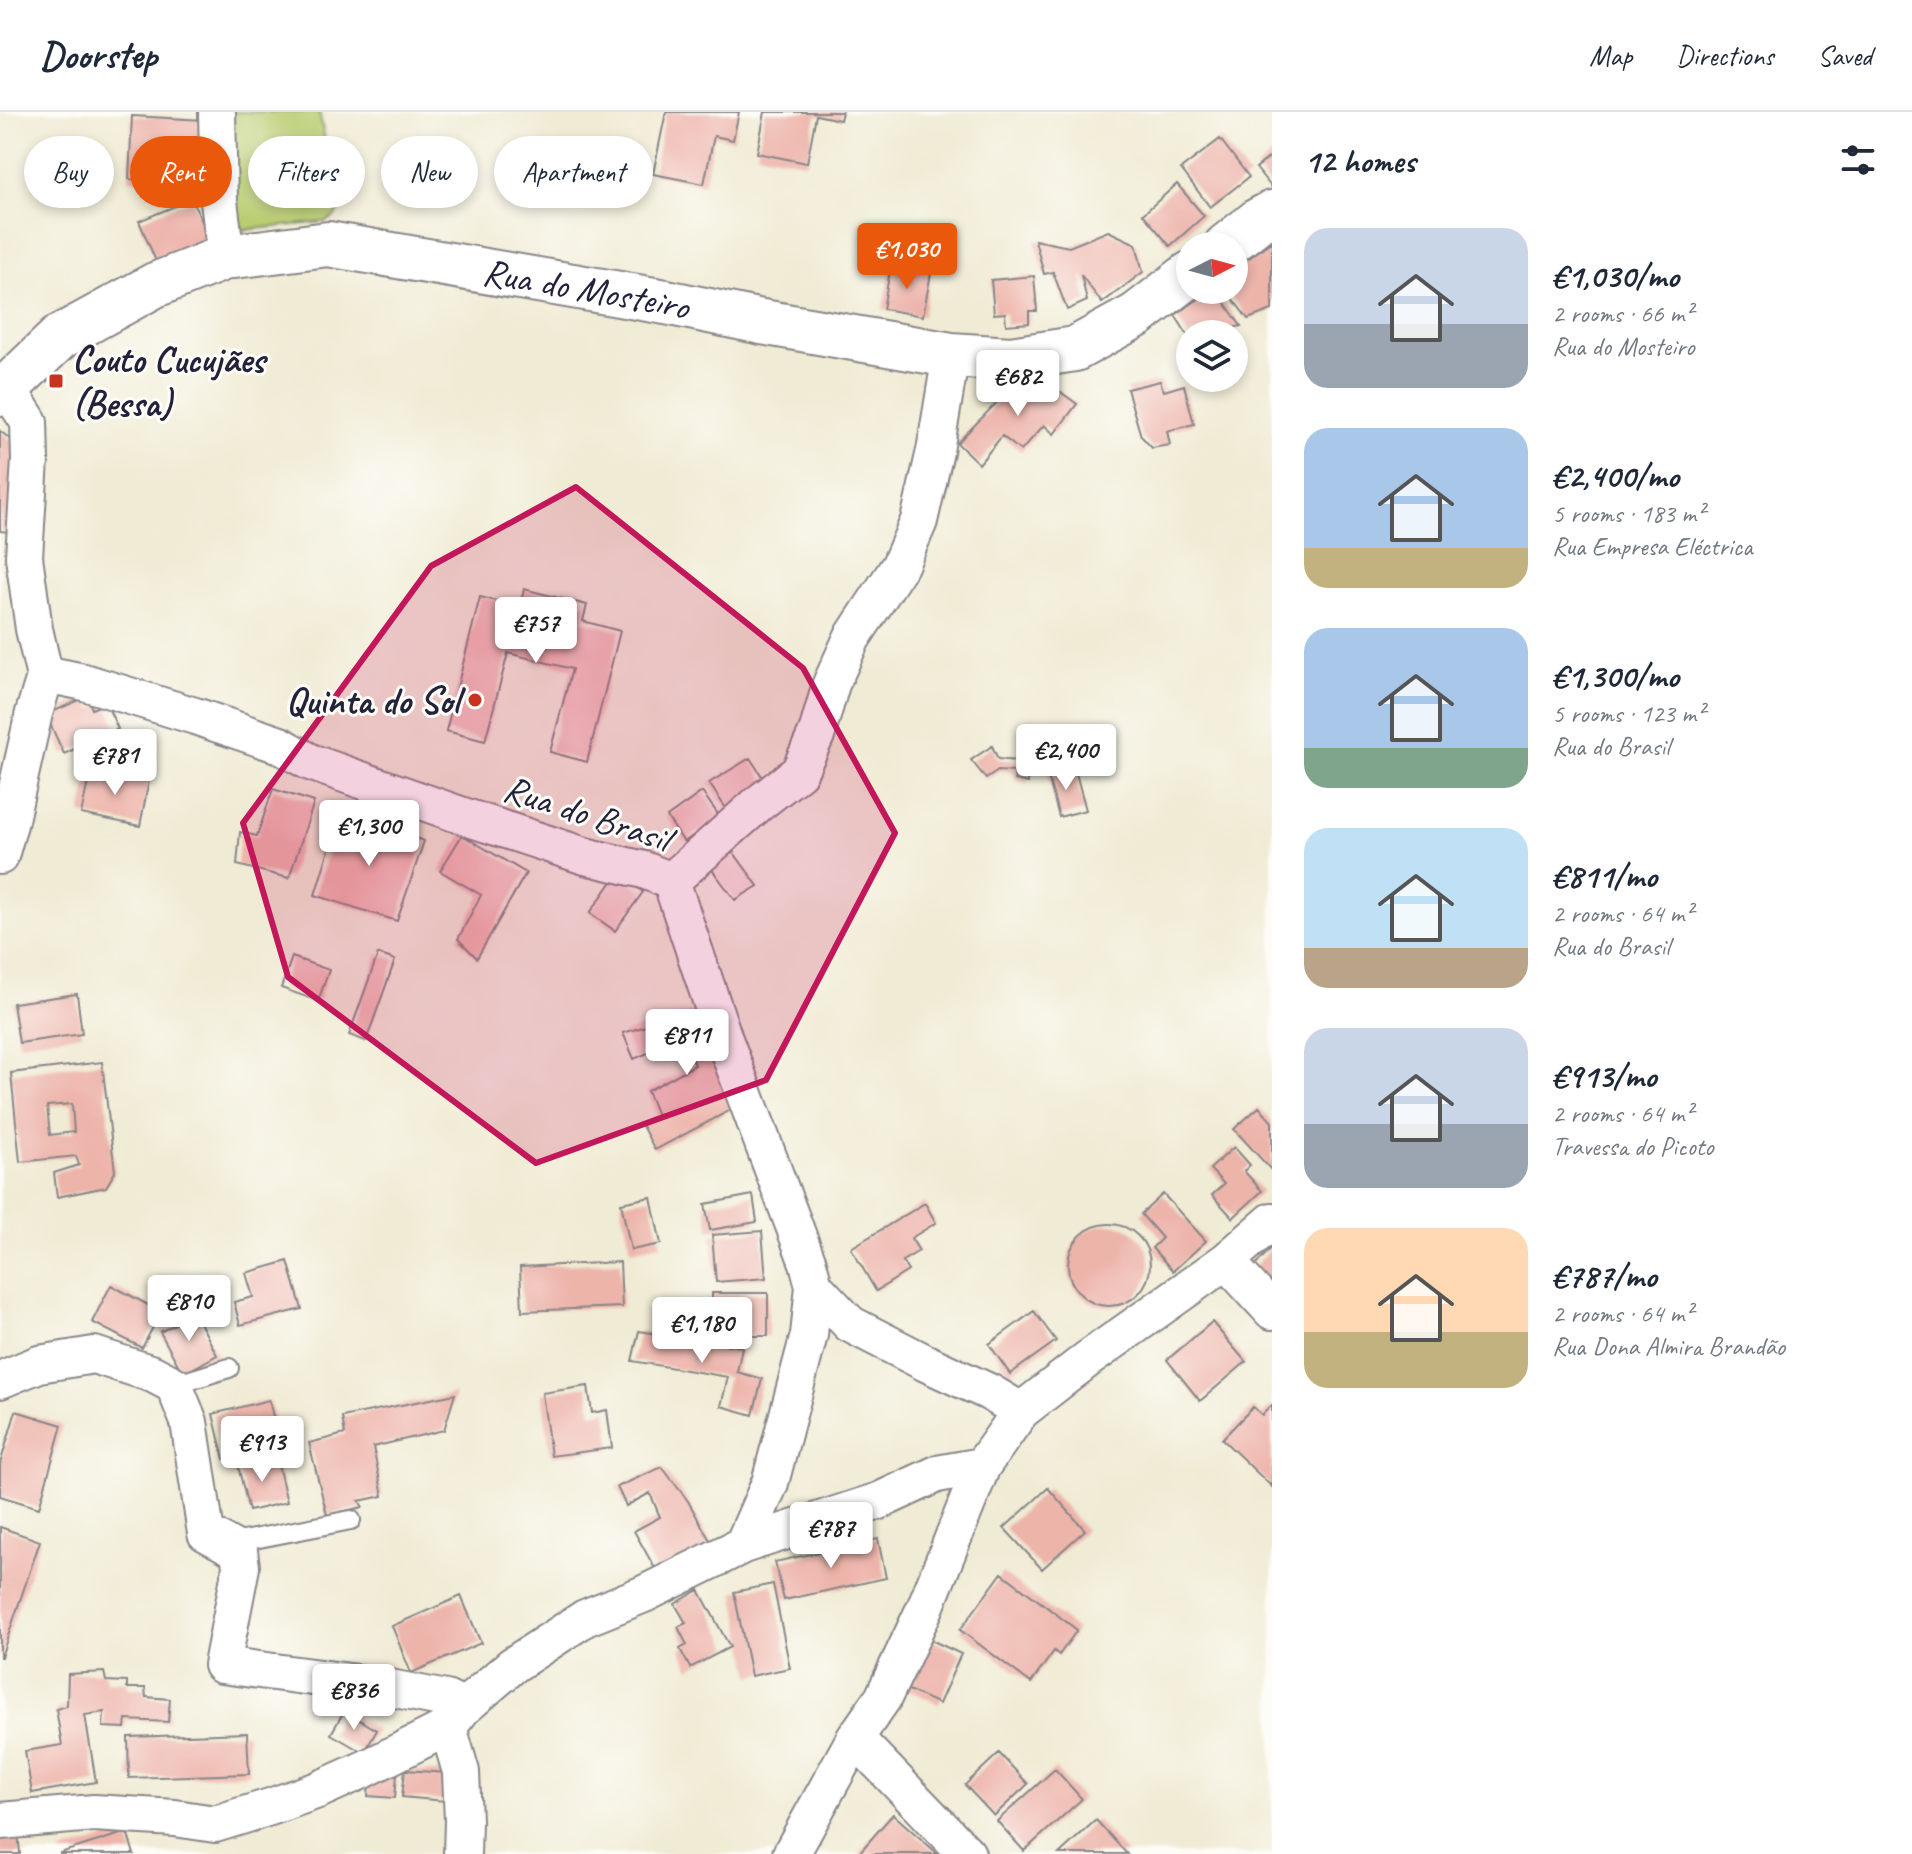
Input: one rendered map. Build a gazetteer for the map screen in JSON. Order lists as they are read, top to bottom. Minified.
{"streets":{"main road":["Rua do Mosteiro"],"street":["Rua do Brasil"]},"places":{"transit":["Couto Cucujães (Bessa)"],"other":["Quinta do Sol"]},"north":"right","page":{"header":"Doorstep","nav":["Map","Directions","Saved"],"heading":"12 homes","chip":["Buy","Rent","Filters","New","Apartment"],"list":[{"name":"€1,030/mo","note":"2 rooms · 66 m² · Rua do Mosteiro"},{"name":"€2,400/mo","note":"5 rooms · 183 m² · Rua Empresa Eléctrica"},{"name":"€1,300/mo","note":"5 rooms · 123 m² · Rua do Brasil"},{"name":"€811/mo","note":"2 rooms · 64 m² · Rua do Brasil"},{"name":"€913/mo","note":"2 rooms · 64 m² · Travessa do Picoto"},{"name":"€787/mo","note":"2 rooms · 64 m² · Rua Dona Almira Brandão"}],"price":["€1,030","€682","€757","€2,400","€781","€1,300","€811","€810","€1,180","€913","€787","€836"]}}
